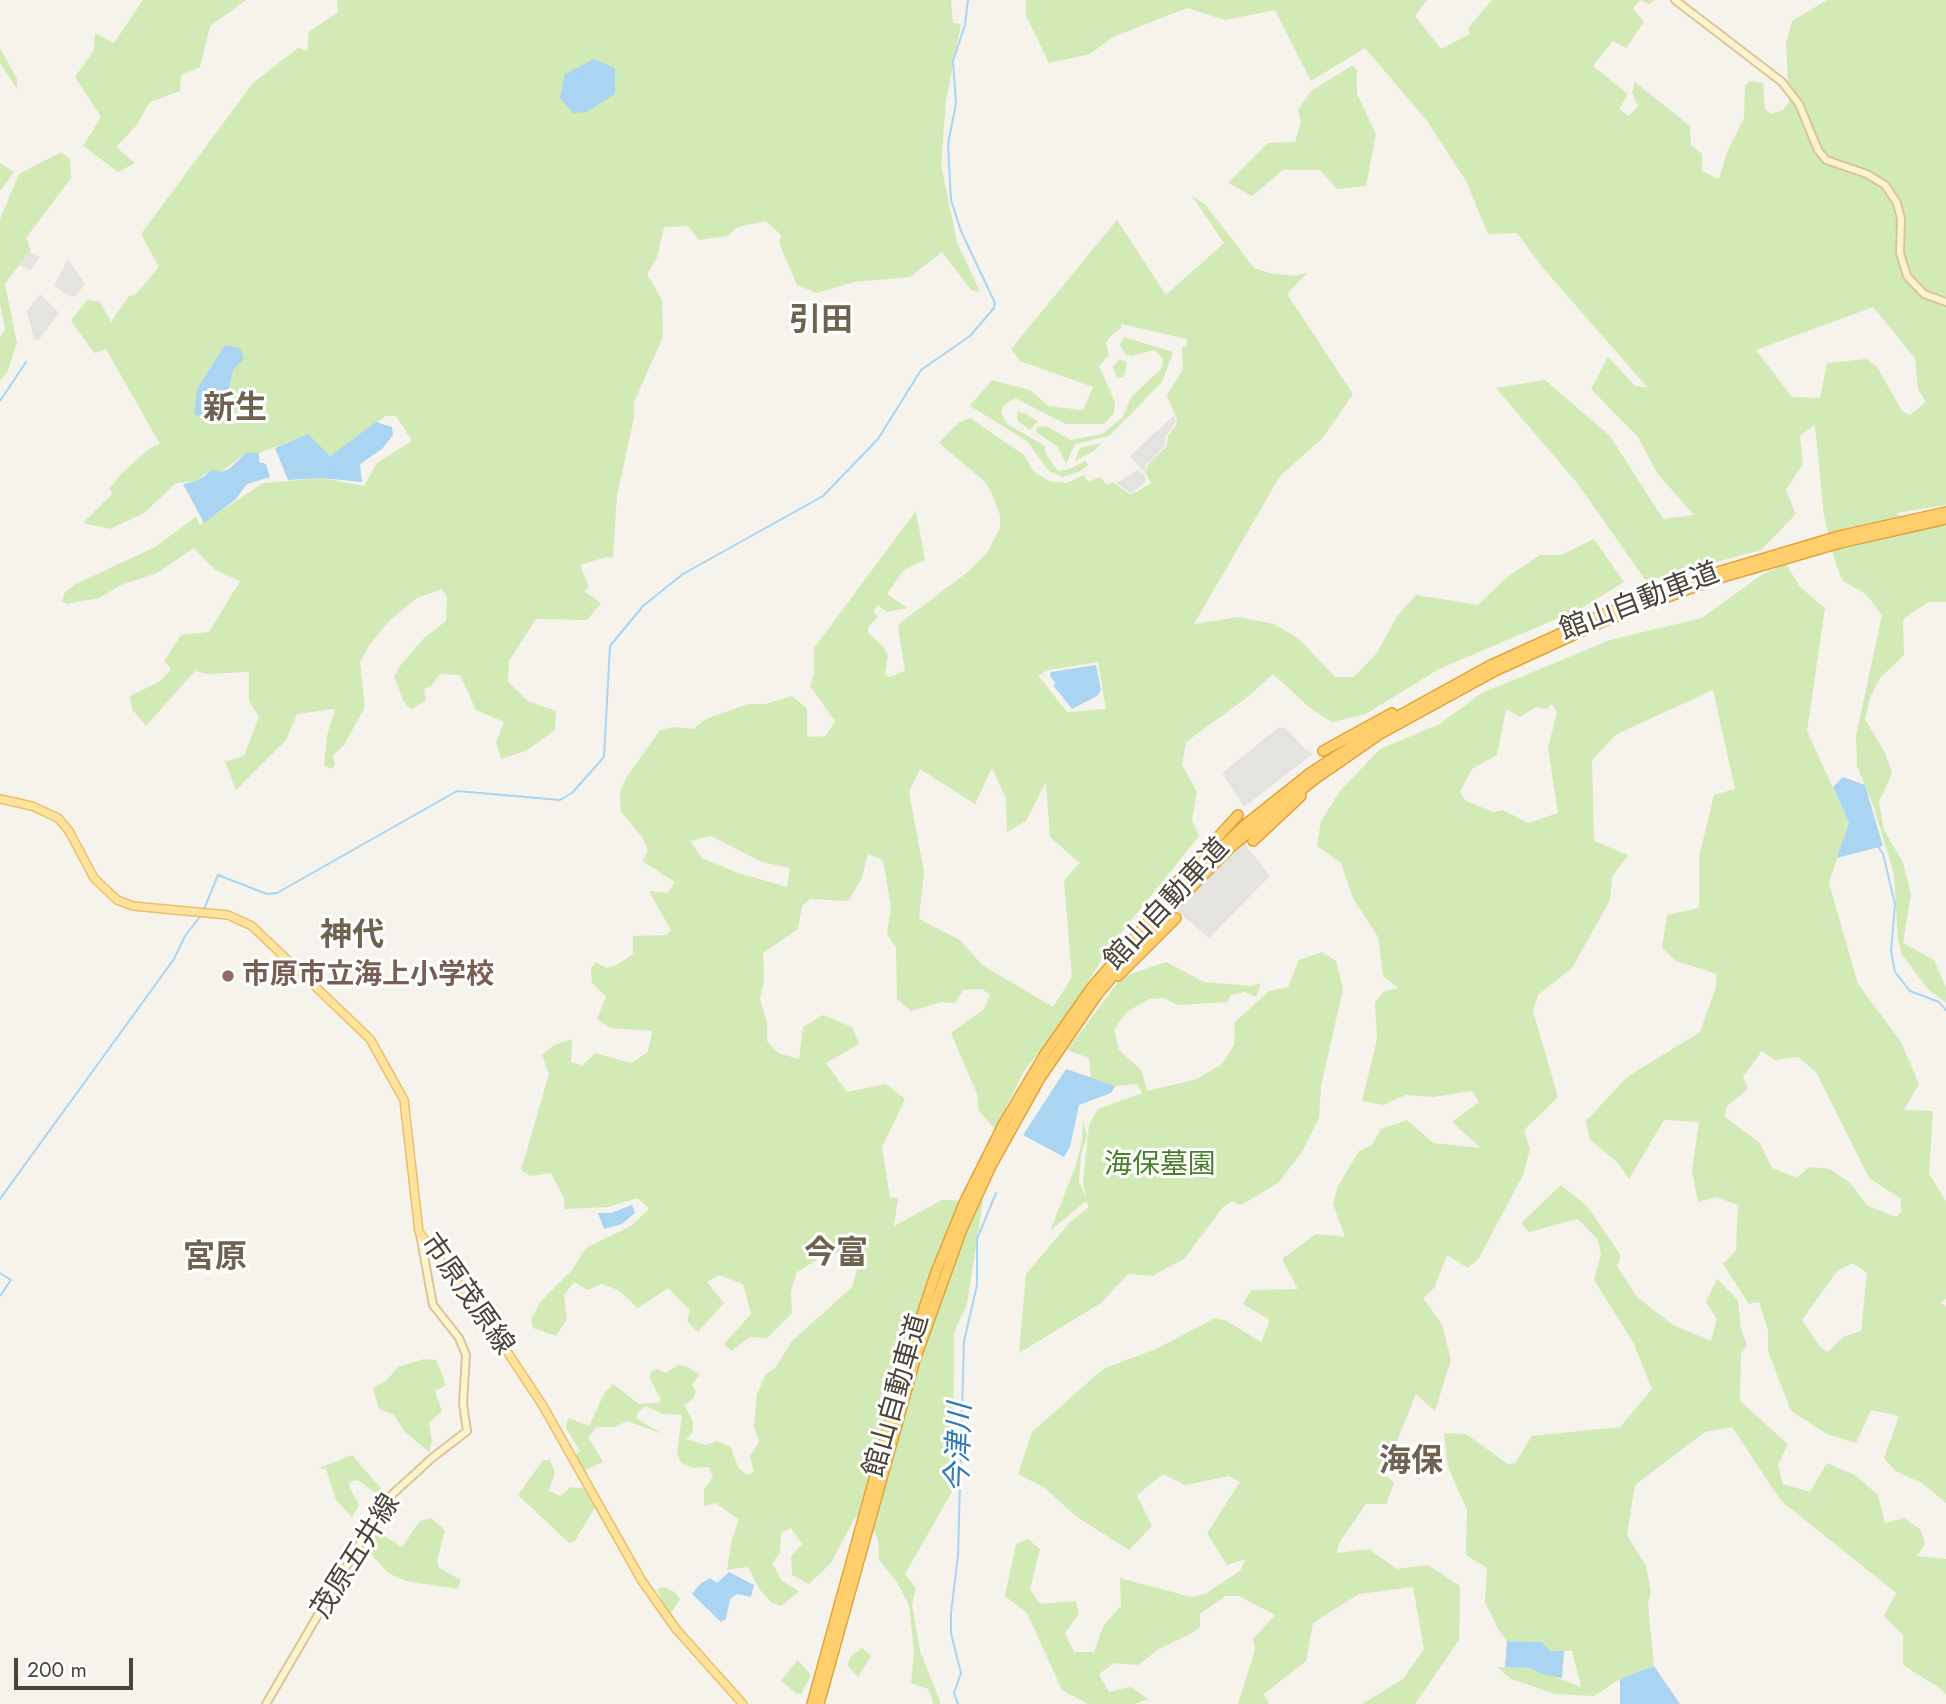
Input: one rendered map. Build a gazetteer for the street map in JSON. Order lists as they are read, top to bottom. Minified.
{"streets":{"highway":["館山自動車道"],"main road":["市原茂原線","茂原五井線"]},"crossings":[["市原茂原線","茂原五井線"]],"districts":["引田","新生","神代","今富","宮原","海保"],"water":["今津川"],"parks":["海保墓園"],"places":["市原市立海上小学校"],"scale_bar":"200 m"}
